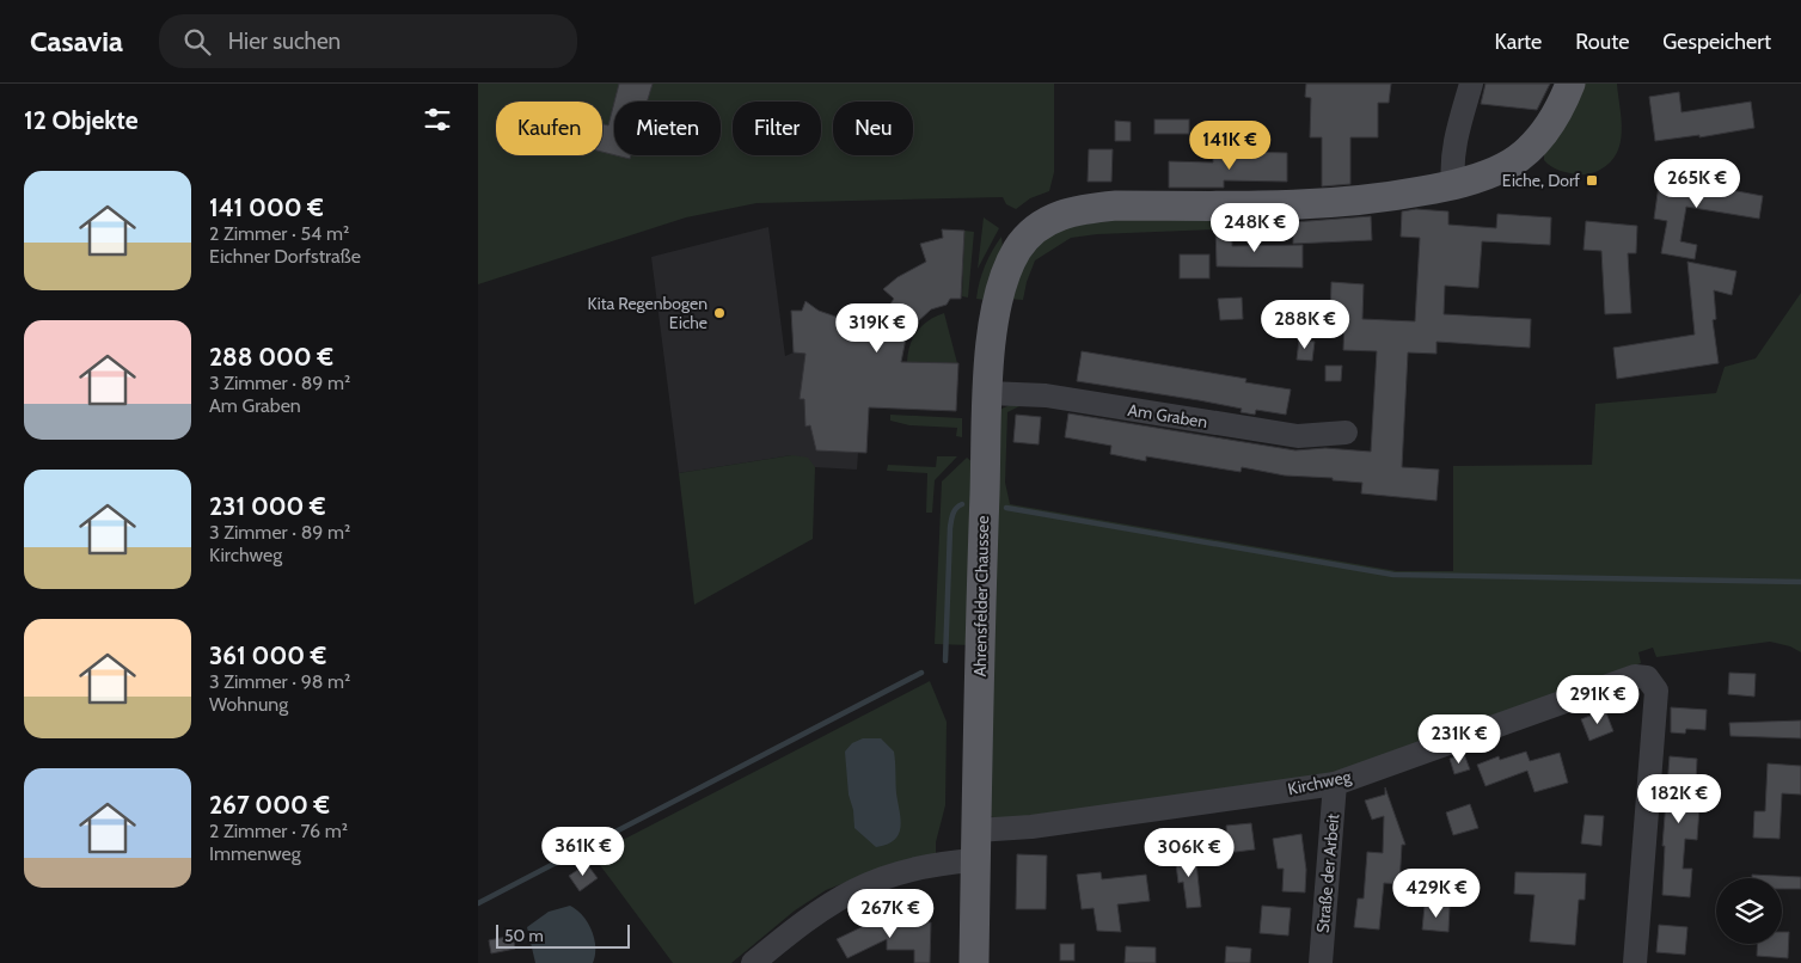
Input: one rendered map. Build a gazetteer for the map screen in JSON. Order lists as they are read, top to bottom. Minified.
{"streets":{"main road":["Ahrensfelder Chaussee"],"street":["Am Graben","Kirchweg","Straße der Arbeit"]},"crossings":[["Am Graben","Ahrensfelder Chaussee"],["Ahrensfelder Chaussee","Kirchweg"],["Kirchweg","Straße der Arbeit"]],"places":{"transit":["Eiche, Dorf"],"other":["Kita Regenbogen Eiche"]},"scale_bar":"50 m","page":{"header":"Casavia","search":"Hier suchen","nav":["Karte","Route","Gespeichert"],"heading":"12 Objekte","chip":["Kaufen","Mieten","Filter","Neu"],"price":["141K €","265K €","248K €","288K €","319K €","291K €","231K €","182K €","361K €","306K €","429K €","267K €"],"list":[{"name":"141 000 €","note":"2 Zimmer · 54 m² · Eichner Dorfstraße"},{"name":"288 000 €","note":"3 Zimmer · 89 m² · Am Graben"},{"name":"231 000 €","note":"3 Zimmer · 89 m² · Kirchweg"},{"name":"361 000 €","note":"3 Zimmer · 98 m² · Wohnung"},{"name":"267 000 €","note":"2 Zimmer · 76 m² · Immenweg"}],"scale":"50 m"}}
